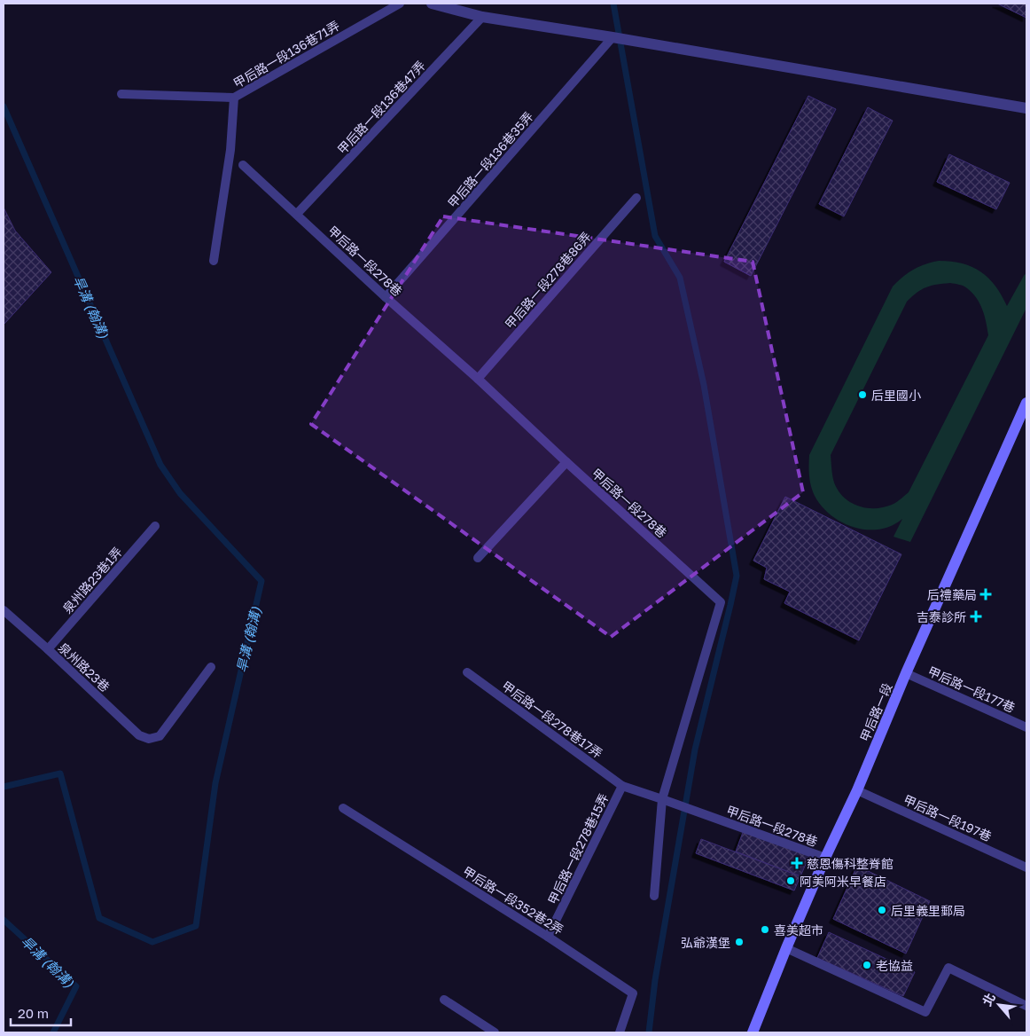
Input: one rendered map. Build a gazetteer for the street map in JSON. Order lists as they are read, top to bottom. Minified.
{"streets":{"main road":["甲后路一段"],"lane":["甲后路一段136巷71弄","甲后路一段136巷47弄","甲后路一段136巷35弄","甲后路一段278巷","甲后路一段278巷86弄","泉州路23巷1弄","泉州路23巷","甲后路一段177巷","甲后路一段278巷17弄","甲后路一段197巷","甲后路一段278巷15弄","甲后路一段352巷2弄"]},"crossings":[["甲后路一段136巷47弄","甲后路一段278巷"],["甲后路一段136巷35弄","甲后路一段278巷"],["甲后路一段278巷","甲后路一段278巷86弄"],["甲后路一段278巷","甲后路一段"],["甲后路一段278巷","甲后路一段278巷15弄"],["泉州路23巷1弄","泉州路23巷"],["甲后路一段177巷","甲后路一段"],["甲后路一段","甲后路一段197巷"],["甲后路一段278巷17弄","甲后路一段278巷15弄"],["甲后路一段278巷15弄","甲后路一段352巷2弄"]],"water":["旱溝 (翰溝)"],"places":{"other":["后里國小","阿美阿米早餐店","后里義里郵局","喜美超市","弘爺漢堡","老協益"],"health":["后禮藥局","吉泰診所","慈恩傷科整脊館"]},"scale_bar":"20 m","north":"top left"}
